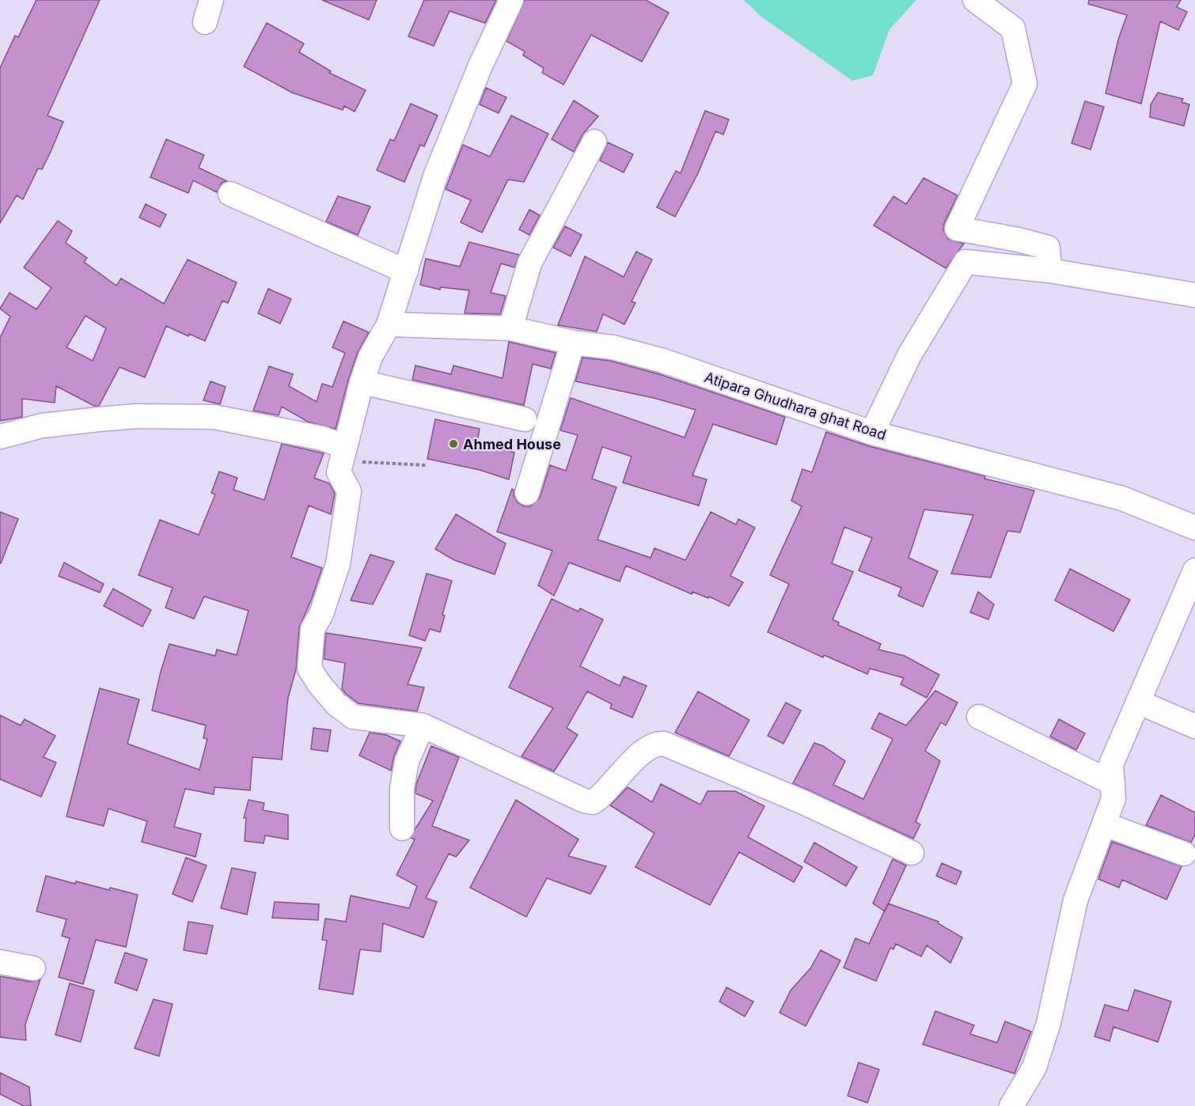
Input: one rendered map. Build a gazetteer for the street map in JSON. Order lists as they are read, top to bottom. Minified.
{"streets":{"street":["Atipara Ghudhara ghat Road"]},"places":["Ahmed House"]}
